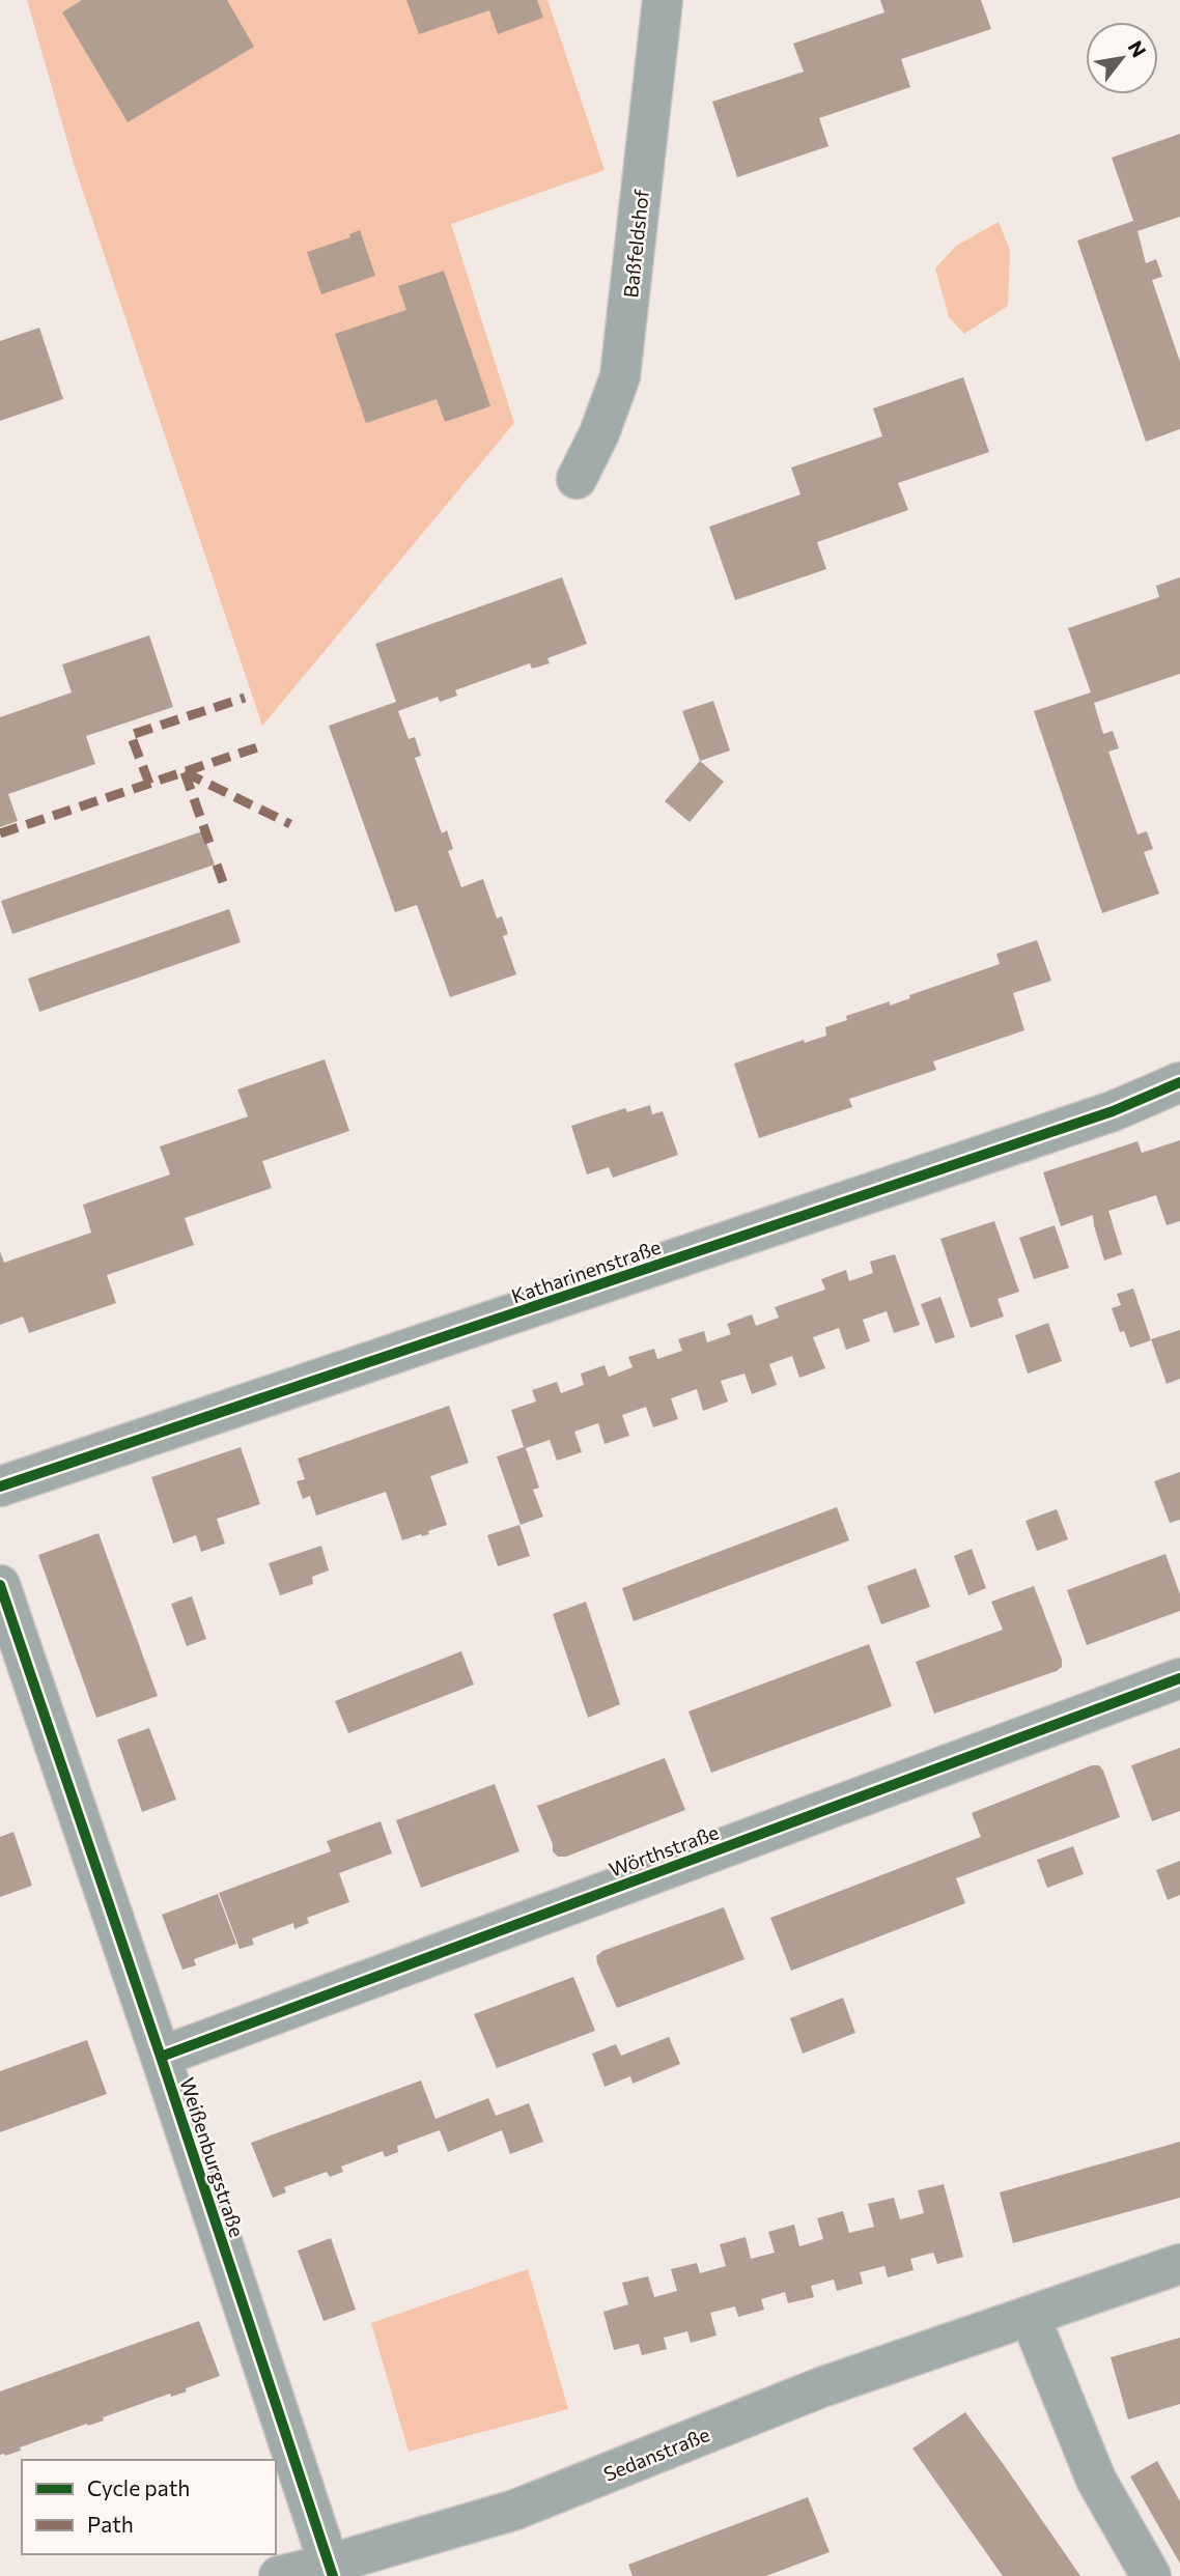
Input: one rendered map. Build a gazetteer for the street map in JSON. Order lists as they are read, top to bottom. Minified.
{"streets":{"street":["Baßfeldshof","Katharinenstraße","Wörthstraße","Weißenburgstraße","Sedanstraße"]},"crossings":[["Wörthstraße","Weißenburgstraße"],["Weißenburgstraße","Sedanstraße"]],"legend":["Cycle path","Path"],"north":"top right"}
